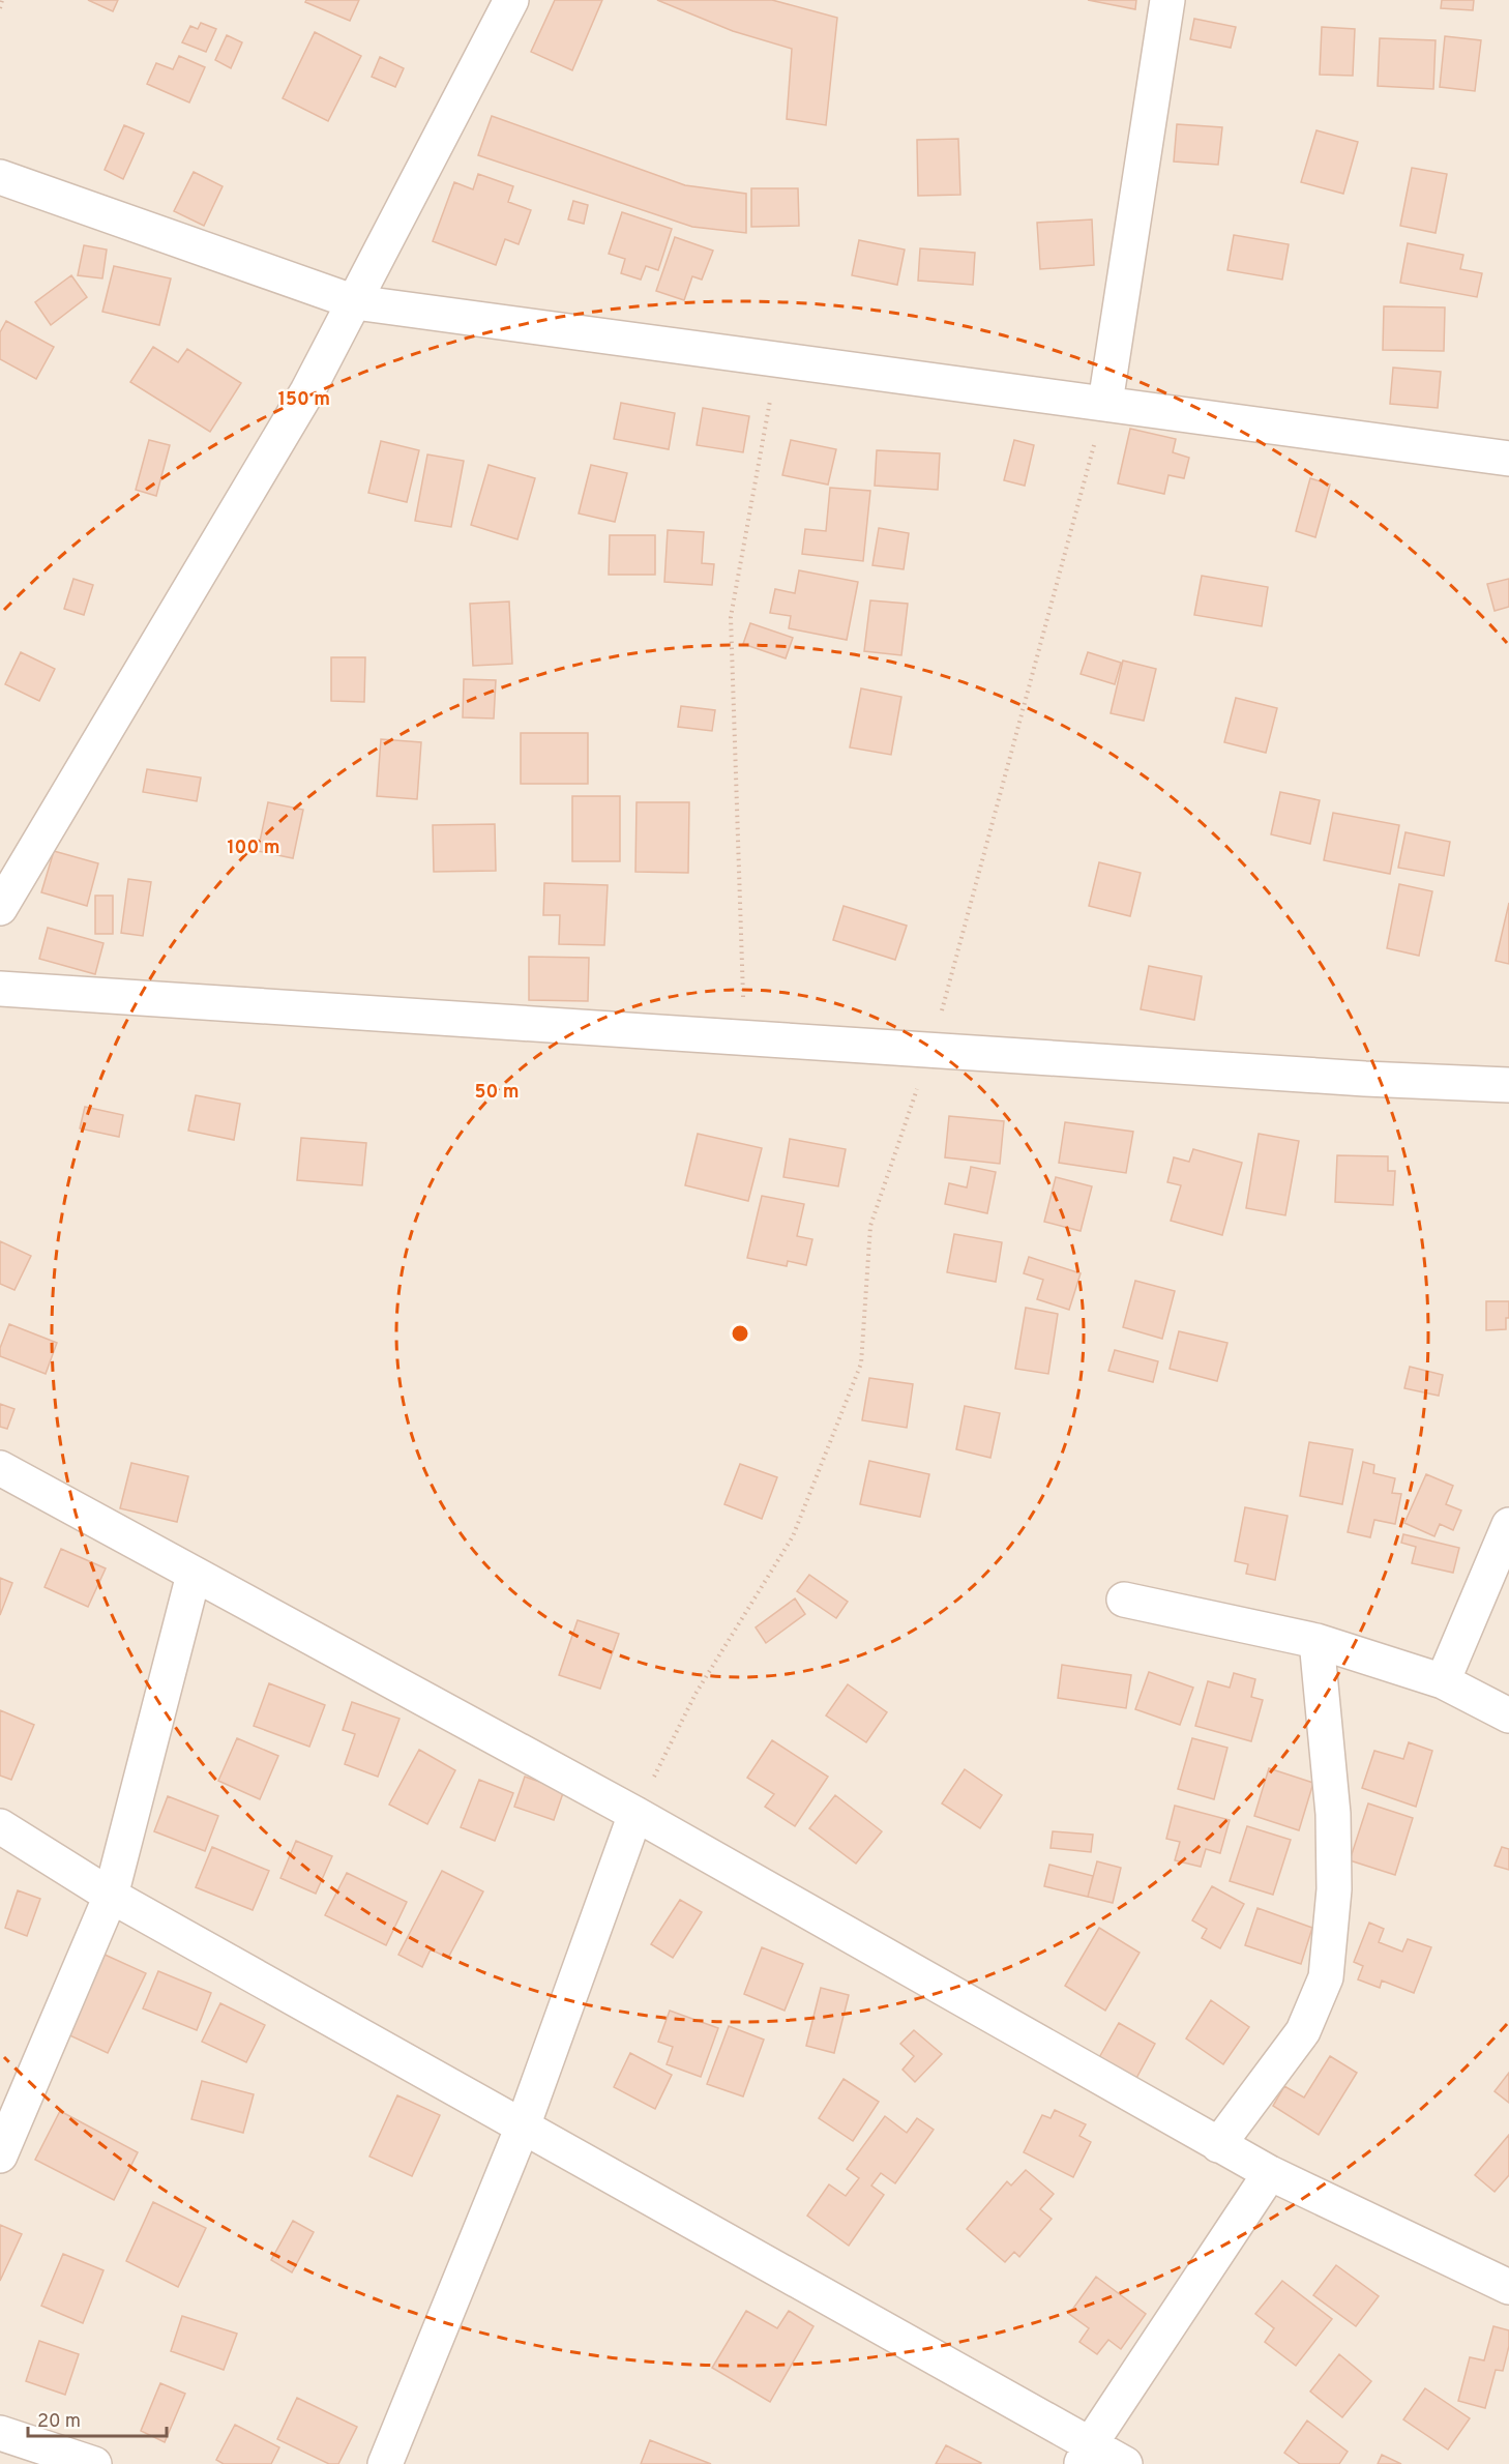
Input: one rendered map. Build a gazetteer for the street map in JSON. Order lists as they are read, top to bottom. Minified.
{"scale_bar":"20 m","rings":["150 m","100 m","50 m"]}
